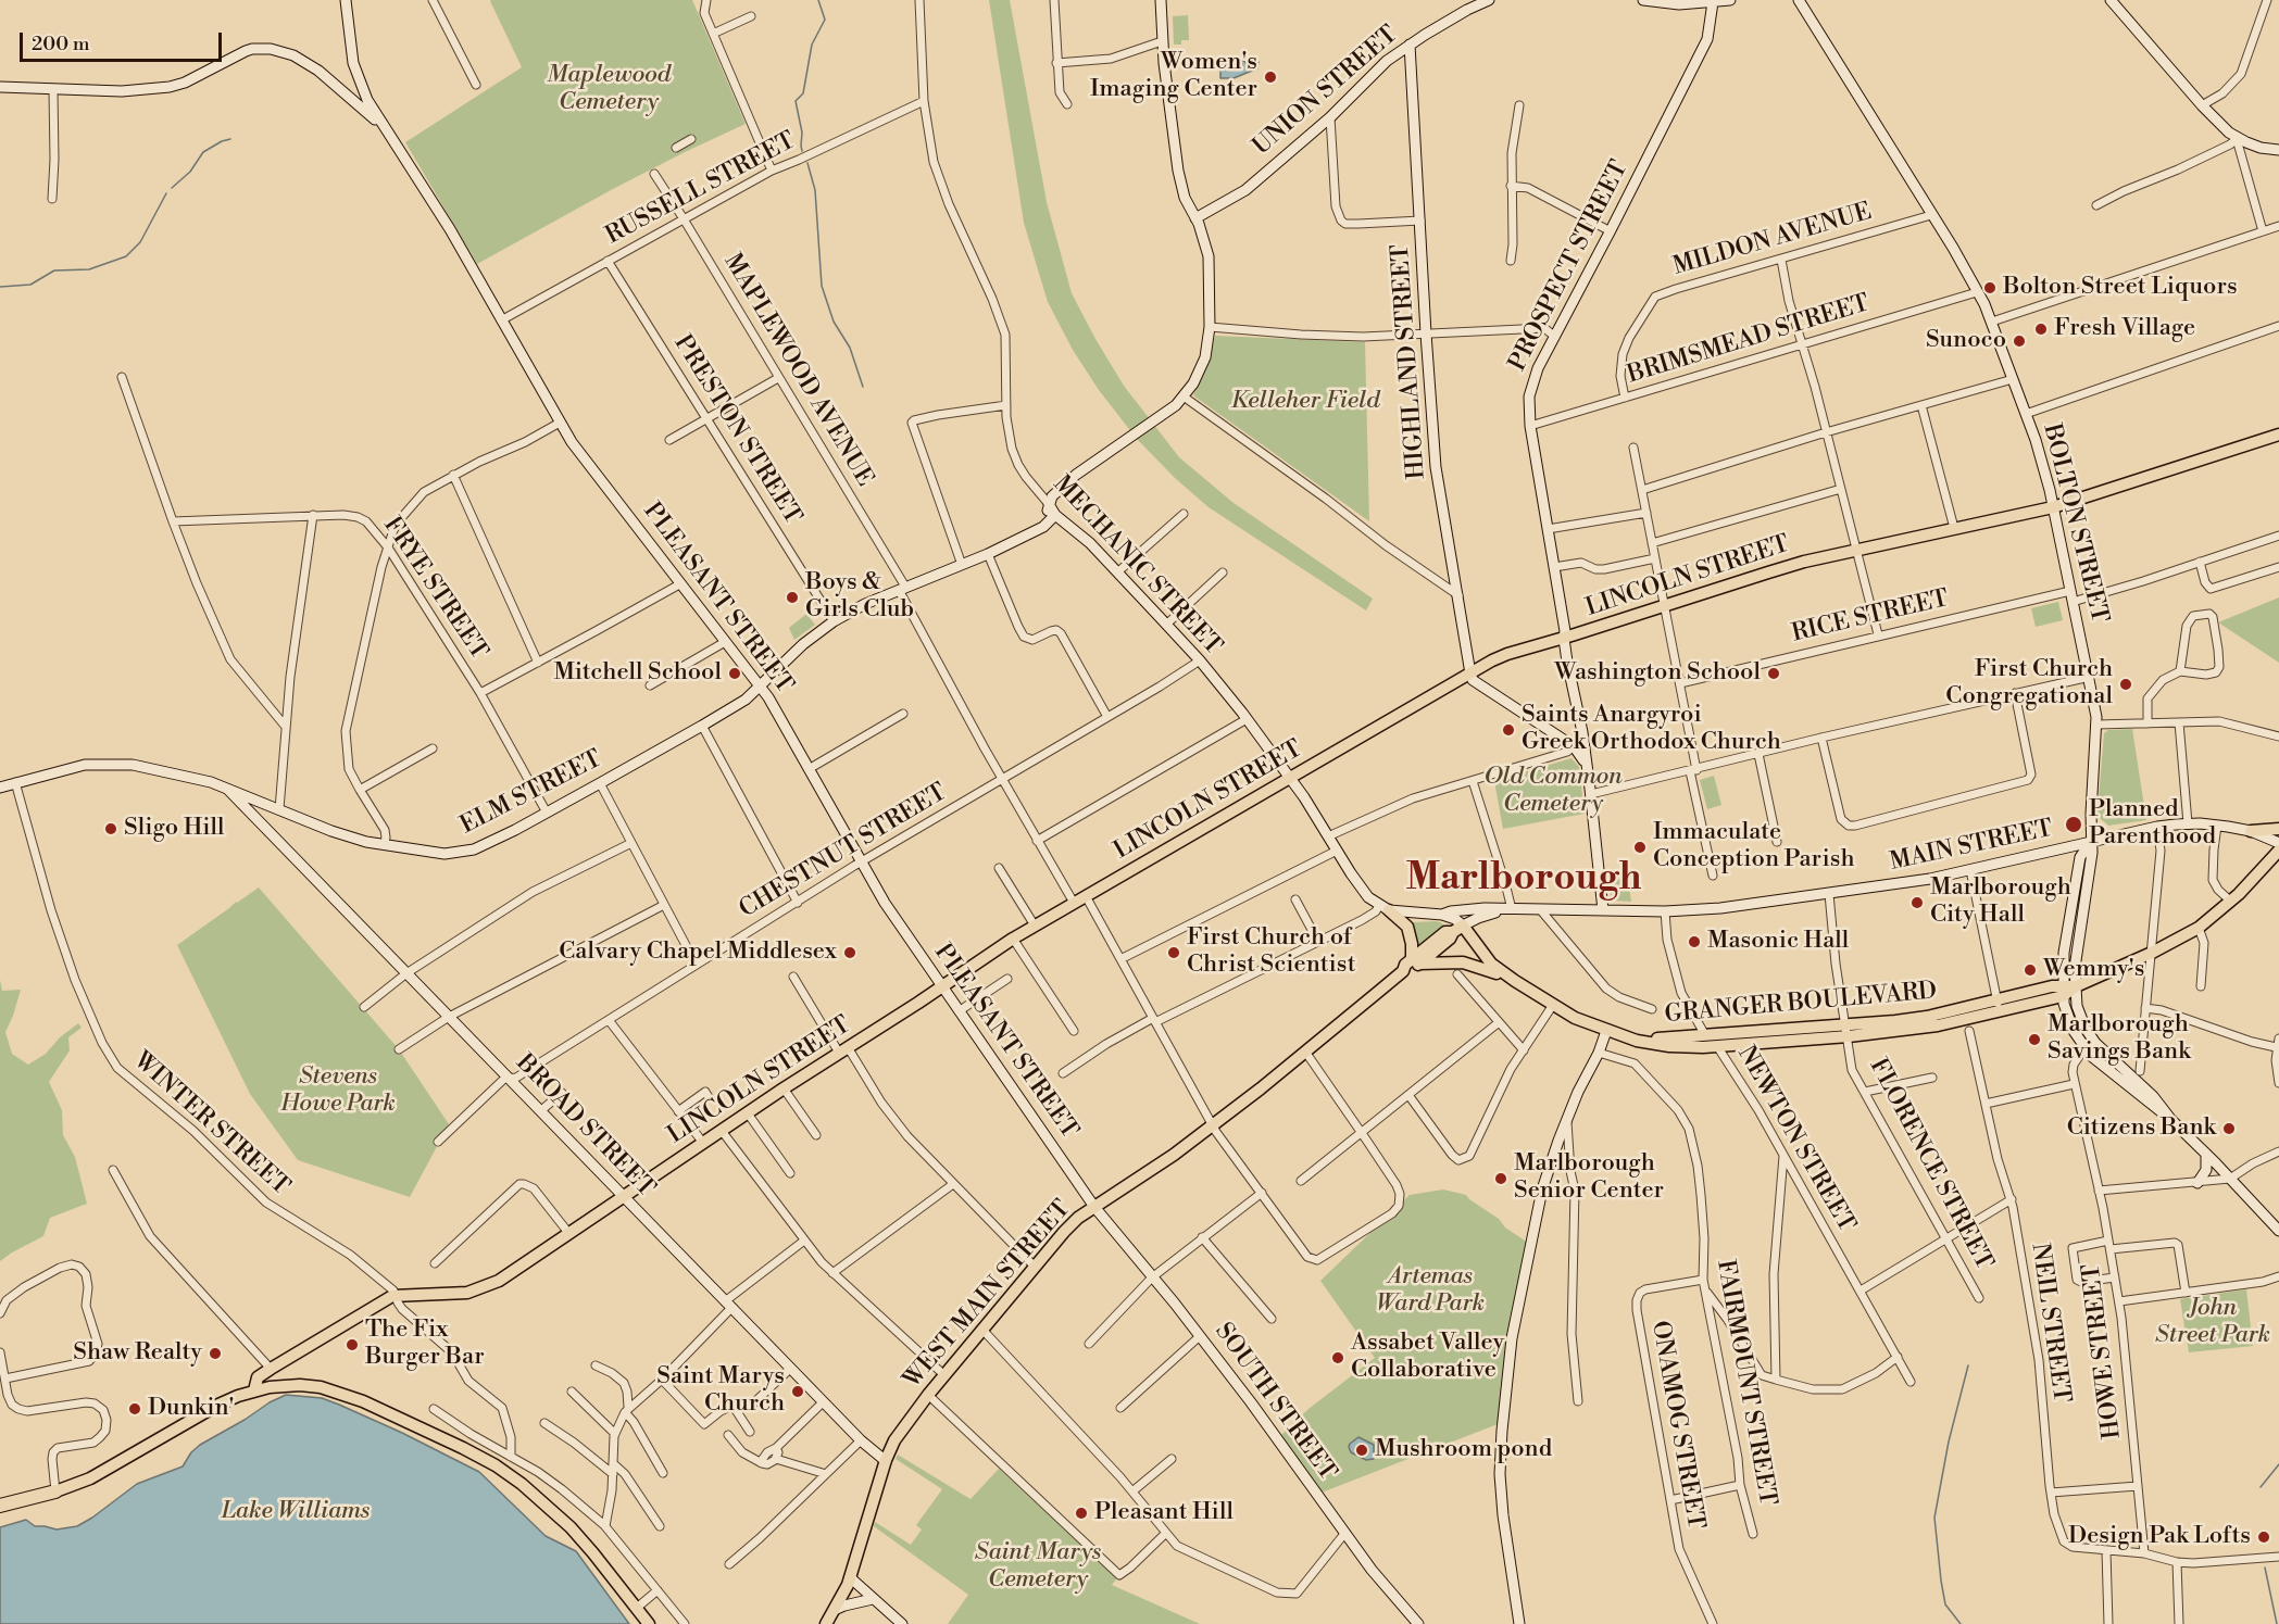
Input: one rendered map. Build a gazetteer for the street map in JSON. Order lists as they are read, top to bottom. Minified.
{"streets":{"main road":["LINCOLN STREET","GRANGER BOULEVARD","WEST MAIN STREET"],"street":["UNION STREET","RUSSELL STREET","MILDON AVENUE","PROSPECT STREET","BRIMSMEAD STREET","HIGHLAND STREET","MAPLEWOOD AVENUE","PRESTON STREET","BOLTON STREET","MECHANIC STREET","FRYE STREET","PLEASANT STREET","RICE STREET","ELM STREET","MAIN STREET","CHESTNUT STREET","WINTER STREET","BROAD STREET","NEWTON STREET","FLORENCE STREET","NEIL STREET","HOWE STREET","FAIRMOUNT STREET","SOUTH STREET","ONAMOG STREET"]},"crossings":[["UNION STREET","HIGHLAND STREET"],["UNION STREET","ELM STREET"],["RUSSELL STREET","MAPLEWOOD AVENUE"],["RUSSELL STREET","PRESTON STREET"],["RUSSELL STREET","MECHANIC STREET"],["RUSSELL STREET","PLEASANT STREET"],["MILDON AVENUE","BRIMSMEAD STREET"],["MILDON AVENUE","BOLTON STREET"],["PROSPECT STREET","BRIMSMEAD STREET"],["PROSPECT STREET","LINCOLN STREET"],["PROSPECT STREET","MAIN STREET"],["BRIMSMEAD STREET","BOLTON STREET"],["HIGHLAND STREET","LINCOLN STREET"],["MAPLEWOOD AVENUE","LINCOLN STREET"],["MAPLEWOOD AVENUE","ELM STREET"],["MAPLEWOOD AVENUE","CHESTNUT STREET"],["PRESTON STREET","ELM STREET"],["BOLTON STREET","LINCOLN STREET"],["BOLTON STREET","RICE STREET"],["BOLTON STREET","MAIN STREET"],["BOLTON STREET","GRANGER BOULEVARD"],["MECHANIC STREET","LINCOLN STREET"],["MECHANIC STREET","ELM STREET"],["MECHANIC STREET","CHESTNUT STREET"],["LINCOLN STREET","PLEASANT STREET"],["LINCOLN STREET","WINTER STREET"],["LINCOLN STREET","BROAD STREET"],["FRYE STREET","ELM STREET"],["PLEASANT STREET","ELM STREET"],["PLEASANT STREET","CHESTNUT STREET"],["PLEASANT STREET","WEST MAIN STREET"],["PLEASANT STREET","SOUTH STREET"],["ELM STREET","WINTER STREET"],["ELM STREET","BROAD STREET"],["MAIN STREET","NEWTON STREET"],["MAIN STREET","FLORENCE STREET"],["MAIN STREET","WEST MAIN STREET"],["CHESTNUT STREET","BROAD STREET"],["GRANGER BOULEVARD","NEWTON STREET"],["GRANGER BOULEVARD","FLORENCE STREET"],["GRANGER BOULEVARD","WEST MAIN STREET"],["BROAD STREET","WEST MAIN STREET"],["WEST MAIN STREET","SOUTH STREET"],["NEIL STREET","HOWE STREET"],["FAIRMOUNT STREET","ONAMOG STREET"]],"districts":["Marlborough"],"parks":["Maplewood Cemetery","Kelleher Field","Old Common Cemetery","Stevens Howe Park","Artemas Ward Park","John Street Park","Lake Williams","Saint Marys Cemetery"],"places":["Women's Imaging Center","Bolton Street Liquors","Fresh Village","Sunoco","Boys & Girls Club","Mitchell School","Washington School","First Church Congregational","Saints Anargyroi Greek Orthodox Church","Planned Parenthood","Sligo Hill","Immaculate Conception Parish","Marlborough City Hall","Masonic Hall","Calvary Chapel Middlesex","First Church of Christ Scientist","Wemmy's","Marlborough Savings Bank","Citizens Bank","Marlborough Senior Center","The Fix Burger Bar","Shaw Realty","Assabet Valley Collaborative","Saint Marys Church","Dunkin'","Mushroom pond","Pleasant Hill","Design Pak Lofts"],"scale_bar":"200 m"}
